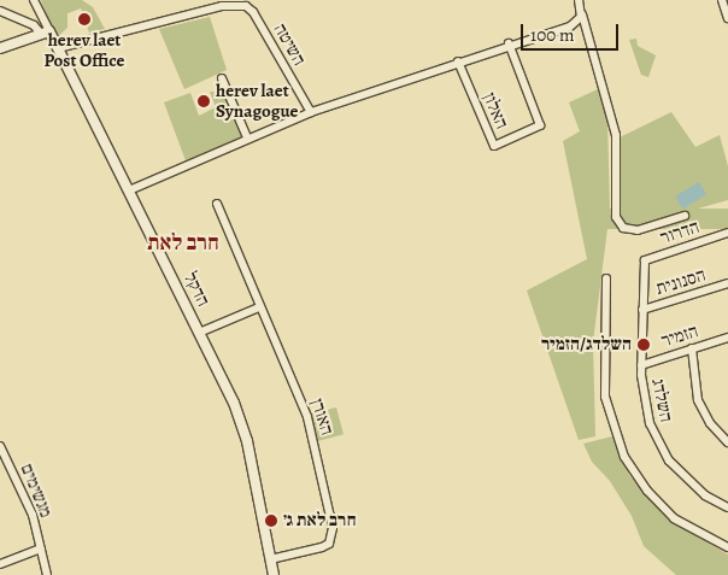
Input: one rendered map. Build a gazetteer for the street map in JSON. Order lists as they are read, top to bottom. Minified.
{"streets":{"street":["השיטה","האלון","הדרור","הסנונית","הדקל","הזמיר","השלדג","האורן","מגשימים"]},"crossings":[["השיטה","הדקל"],["הדרור","השלדג"],["הסנונית","השלדג"],["הדקל","האורן"],["הזמיר","השלדג"]],"districts":["חרב לאת"],"places":["herev laet Post Office","herev laet Synagogue","השלדג/הזמיר","חרב לאת ג׳"],"scale_bar":"100 m"}
